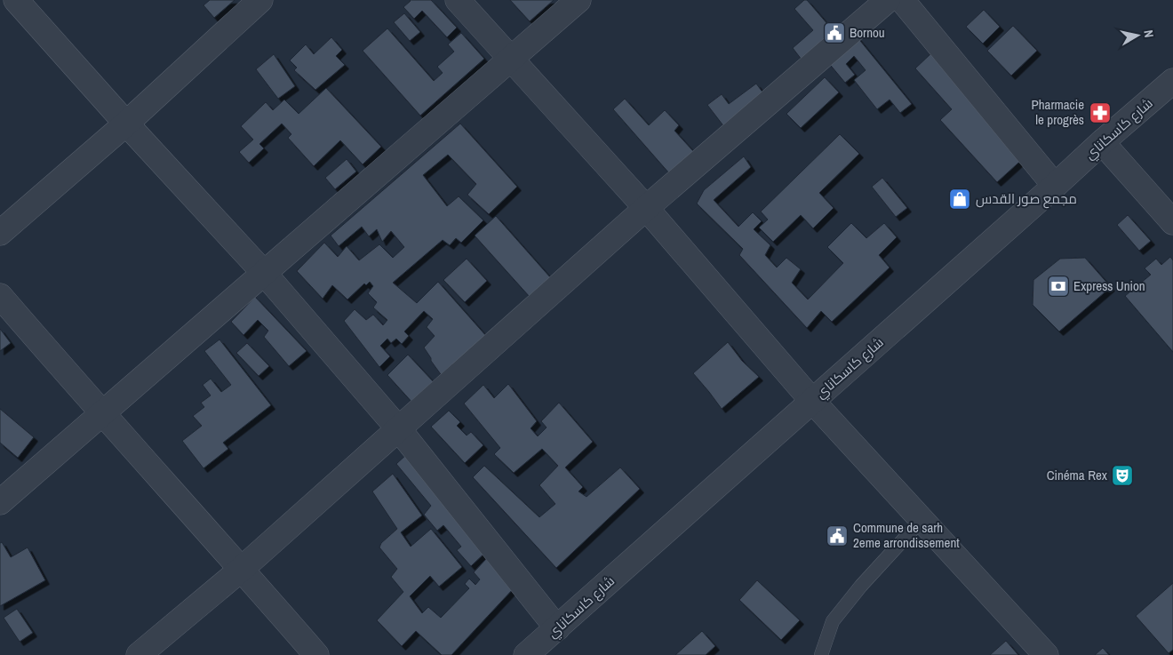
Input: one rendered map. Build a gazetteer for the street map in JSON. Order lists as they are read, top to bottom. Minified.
{"streets":{"street":["شارع كاسكاناي"]},"places":{"public building":["Bornou","Commune de sarh 2eme arrondissement"],"pharmacy":["Pharmacie le progrès"],"shop":["مجمع صور القدس"],"bank":["Express Union"],"theatre":["Cinéma Rex"]},"north":"right"}
